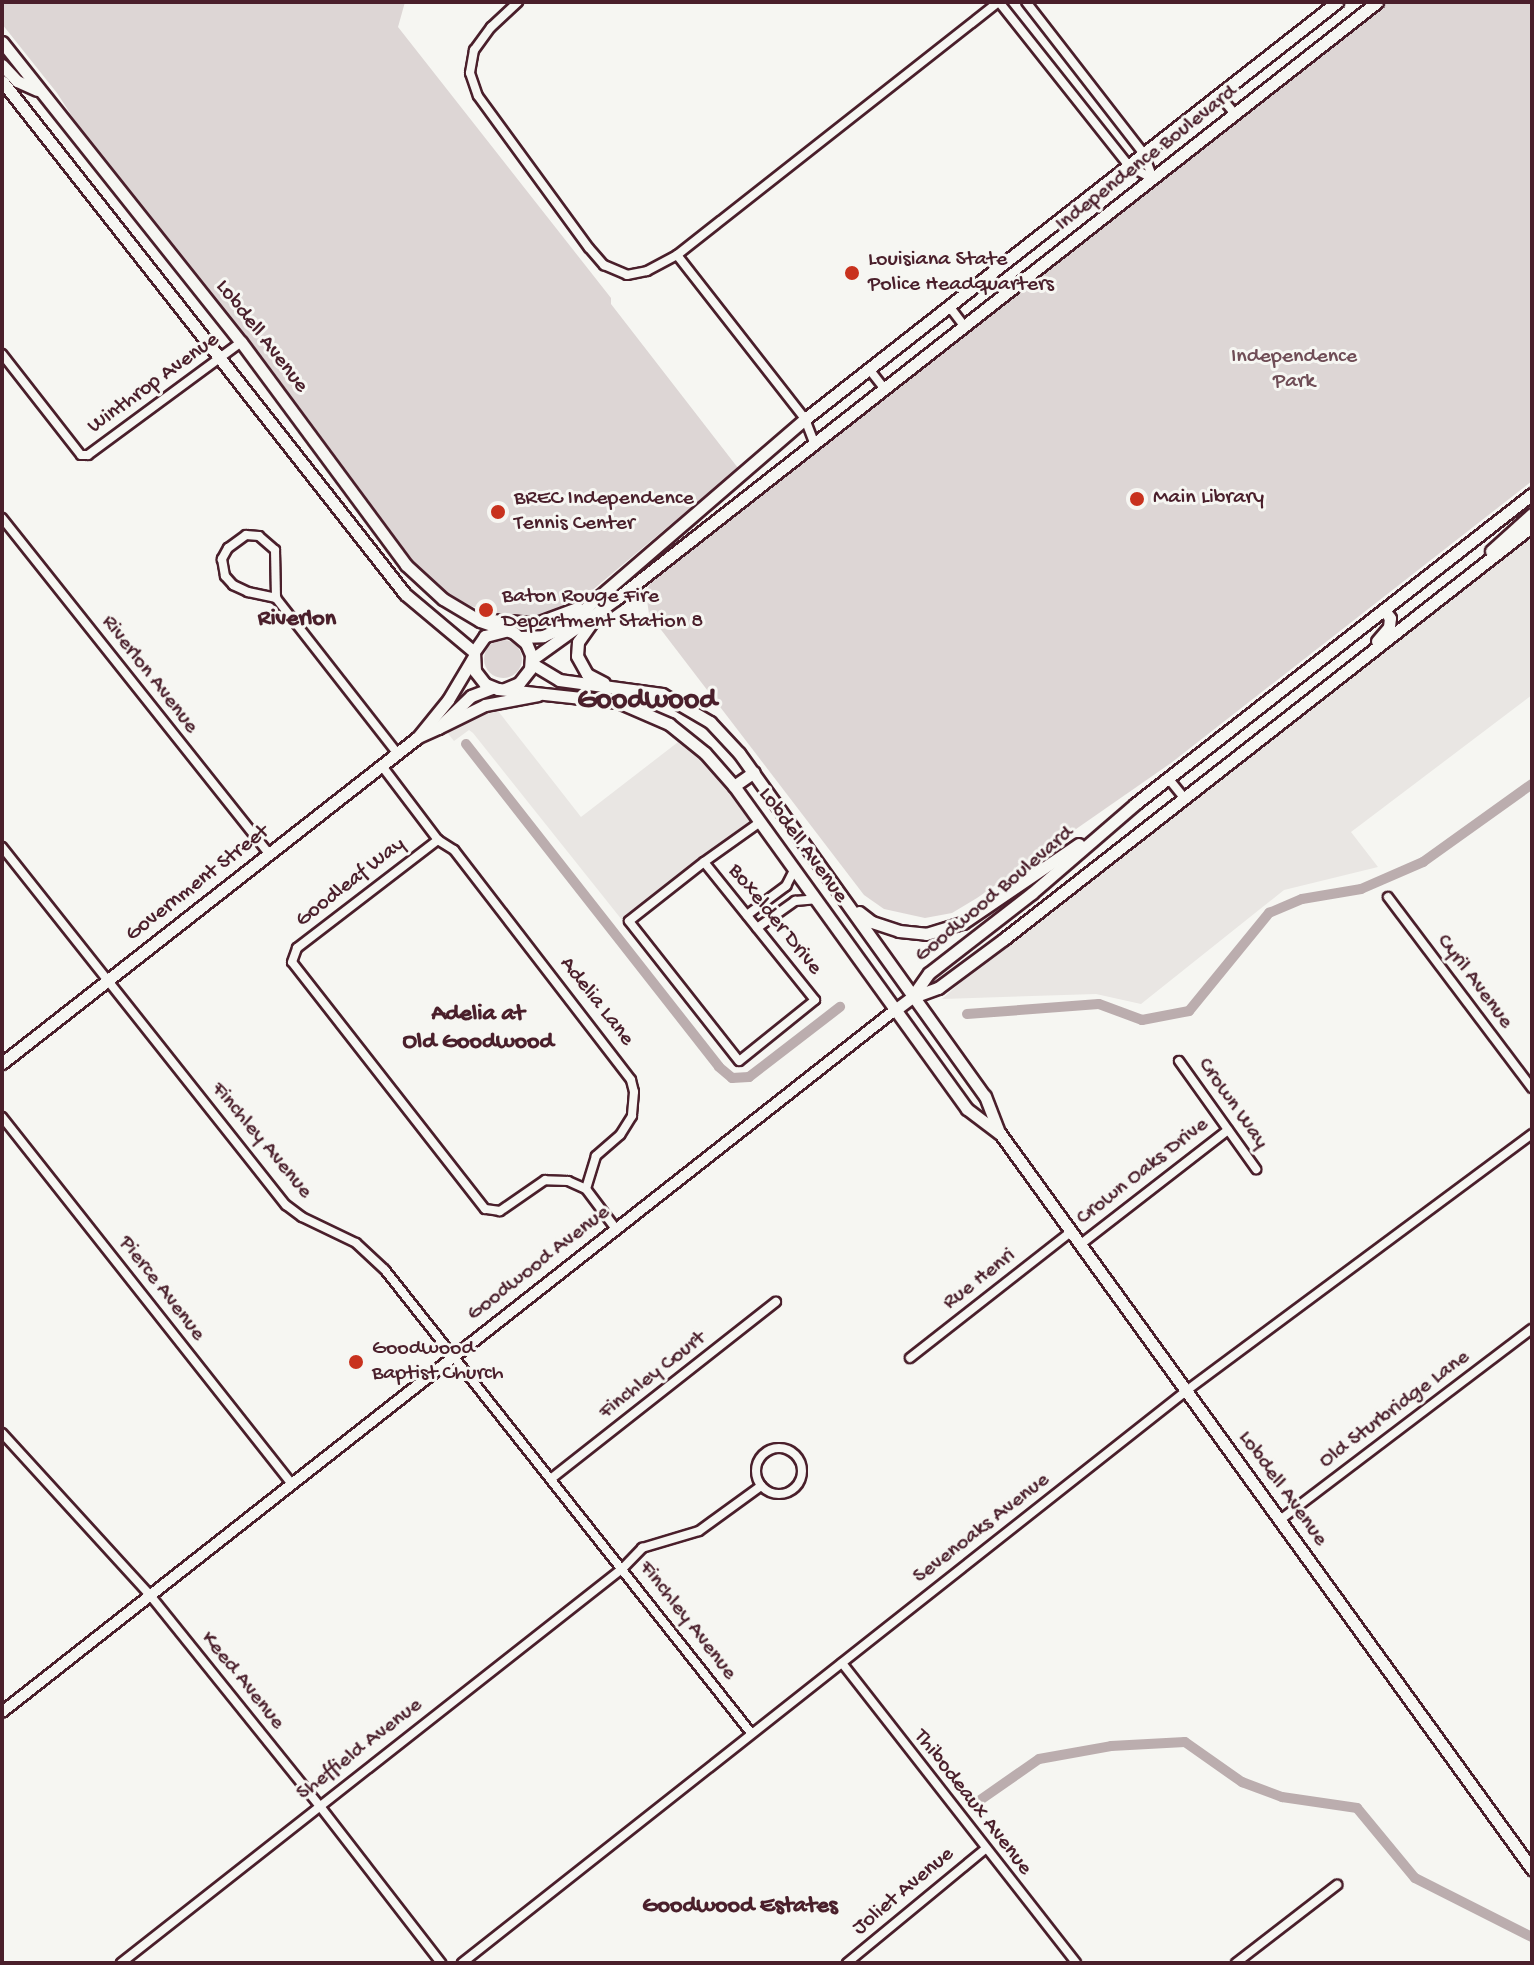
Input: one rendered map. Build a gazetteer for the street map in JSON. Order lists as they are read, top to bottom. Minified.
{"streets":{"main road":["Independence Boulevard","Lobdell Avenue","Government Street","Goodwood Boulevard","Goodwood Avenue"],"street":["Winthrop Avenue","Riverlon Avenue","Goodleaf Way","Boxelder Drive","Cyril Avenue","Adelia Lane","Crown Way","Finchley Avenue","Crown Oaks Drive","Rue Henri","Pierce Avenue","Finchley Court","Old Sturbridge Lane","Sevenoaks Avenue","Keed Avenue","Sheffield Avenue","Thibodeaux Avenue","Joliet Avenue"]},"crossings":[["Lobdell Avenue","Winthrop Avenue"],["Lobdell Avenue","Government Street"],["Lobdell Avenue","Goodwood Boulevard"],["Lobdell Avenue","Crown Oaks Drive"],["Lobdell Avenue","Goodwood Avenue"],["Lobdell Avenue","Rue Henri"],["Lobdell Avenue","Old Sturbridge Lane"],["Lobdell Avenue","Sevenoaks Avenue"],["Riverlon Avenue","Government Street"],["Goodleaf Way","Adelia Lane"],["Government Street","Adelia Lane"],["Government Street","Finchley Avenue"],["Goodwood Boulevard","Goodwood Avenue"],["Crown Way","Crown Oaks Drive"],["Finchley Avenue","Goodwood Avenue"],["Finchley Avenue","Finchley Court"],["Finchley Avenue","Sevenoaks Avenue"],["Finchley Avenue","Sheffield Avenue"],["Goodwood Avenue","Pierce Avenue"],["Goodwood Avenue","Keed Avenue"],["Sevenoaks Avenue","Thibodeaux Avenue"],["Keed Avenue","Sheffield Avenue"],["Thibodeaux Avenue","Joliet Avenue"]],"districts":["Riverlon","Goodwood","Adelia at Old Goodwood","Goodwood Estates"],"parks":["Independence Park"],"places":["Louisiana State Police Headquarters","Main Library","BREC Independence Tennis Center","Baton Rouge Fire Department Station 8","Goodwood Baptist Church"]}
